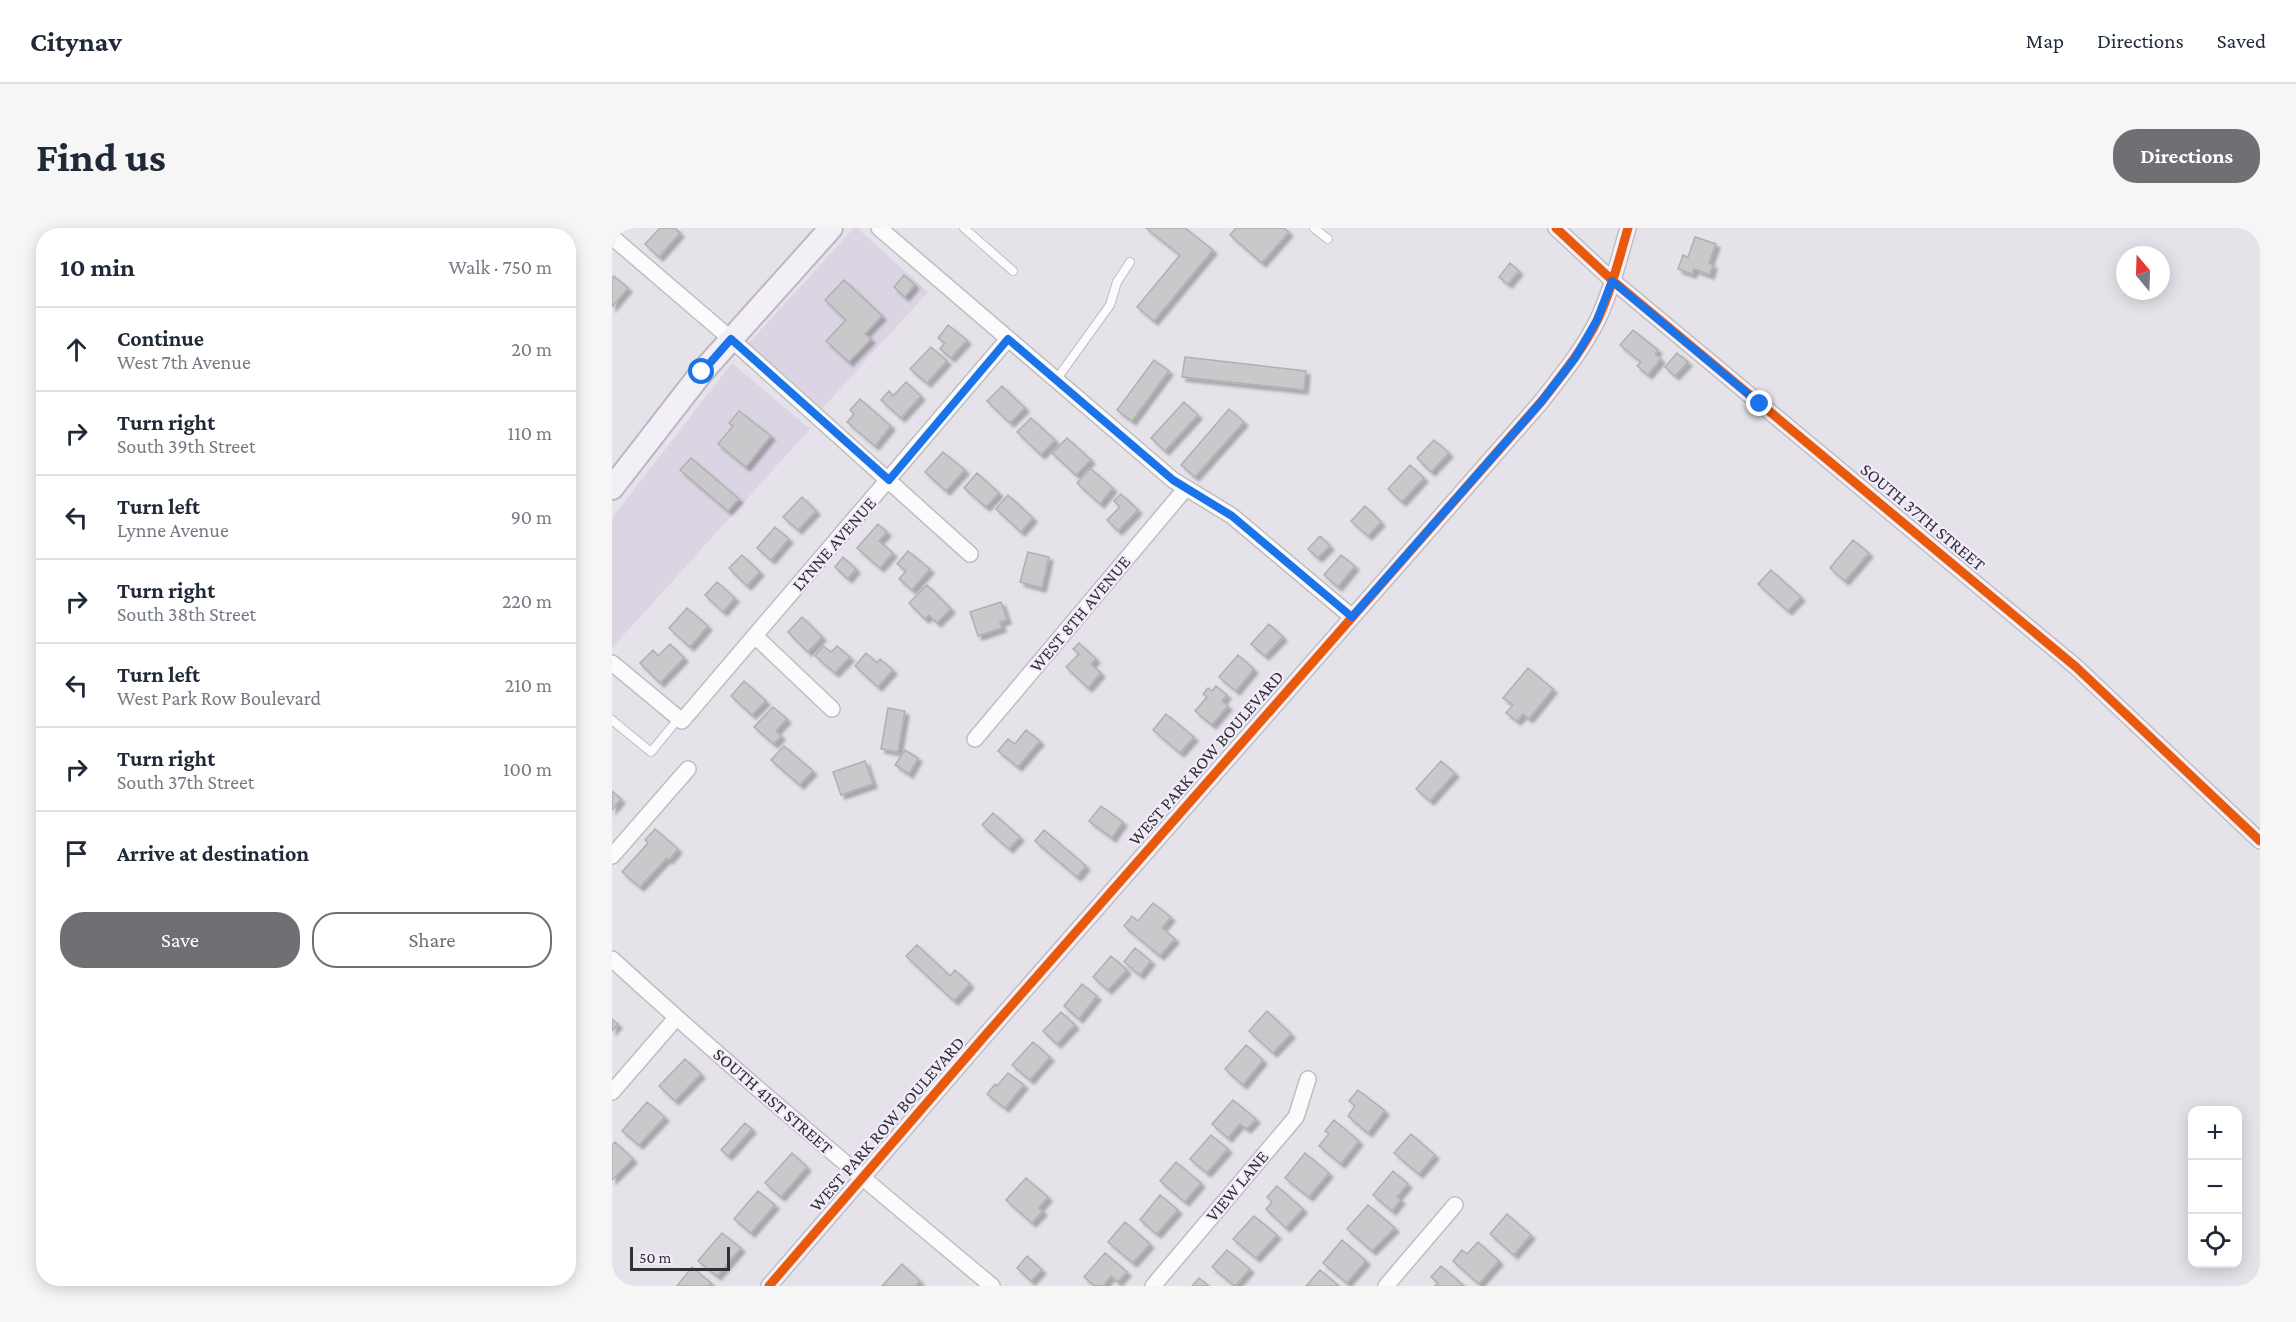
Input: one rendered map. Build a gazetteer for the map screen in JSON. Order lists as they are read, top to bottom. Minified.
{"streets":{"street":["SOUTH 37TH STREET","LYNNE AVENUE","WEST 8TH AVENUE","WEST PARK ROW BOULEVARD","SOUTH 41ST STREET","VIEW LANE"]},"crossings":[["SOUTH 37TH STREET","WEST PARK ROW BOULEVARD"],["WEST PARK ROW BOULEVARD","SOUTH 41ST STREET"]],"scale_bar":"50 m","north":"top","page":{"header":"Citynav","nav":["Map","Directions","Saved"],"buttons":["Directions",["Save","Share"]],"title":"Find us","heading":["10 min","Walk · 750 m"],"list":[["Continue","West 7th Avenue","20 m"],["Turn right","South 39th Street","110 m"],["Turn left","Lynne Avenue","90 m"],["Turn right","South 38th Street","220 m"],["Turn left","West Park Row Boulevard","210 m"],["Turn right","South 37th Street","100 m"],"Arrive at destination"],"map_buttons":["+","−"],"scale":"50 m"}}
